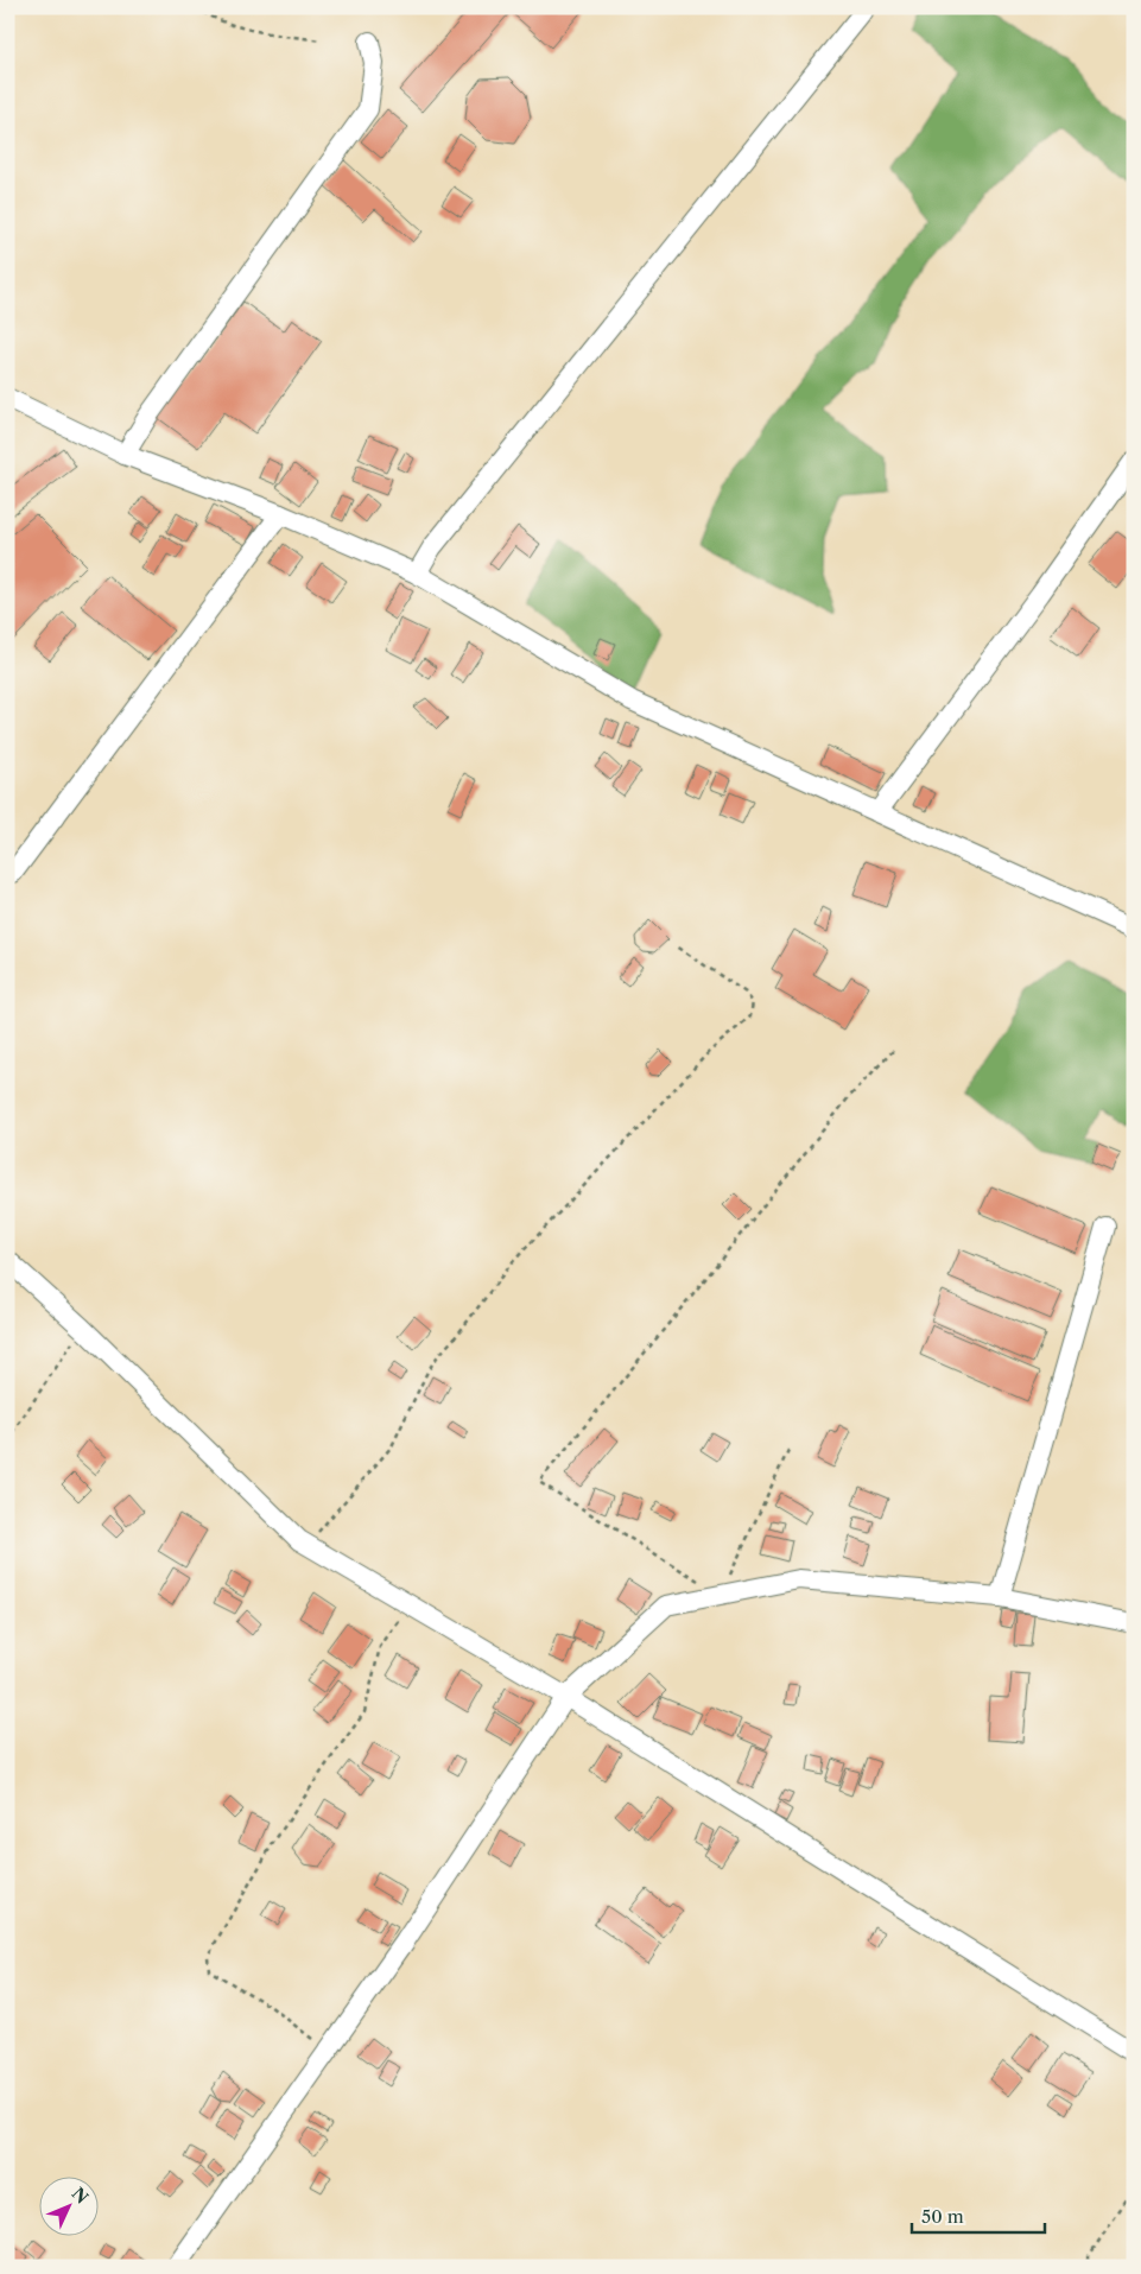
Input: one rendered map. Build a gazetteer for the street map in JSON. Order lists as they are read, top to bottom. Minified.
{"scale_bar":"50 m","north":"top right"}
